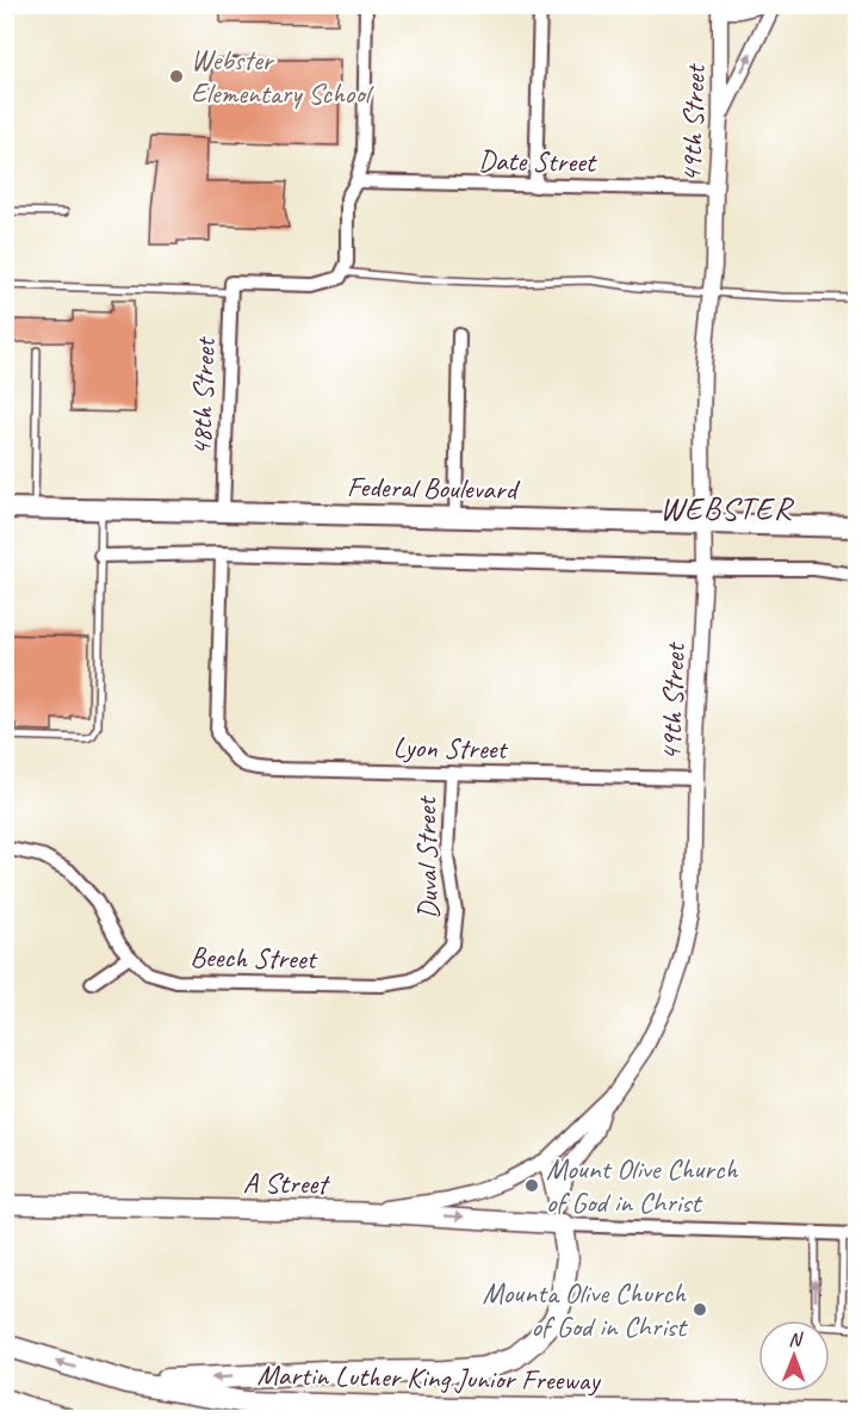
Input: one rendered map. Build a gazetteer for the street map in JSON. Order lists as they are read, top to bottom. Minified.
{"streets":{"highway":["Martin Luther King Junior Freeway"],"main road":["Federal Boulevard","A Street"],"street":["49th Street","Date Street","48th Street","Lyon Street","Duval Street","Beech Street"]},"crossings":[["49th Street","Date Street"],["49th Street","Federal Boulevard"],["49th Street","Lyon Street"],["49th Street","A Street"],["48th Street","Federal Boulevard"],["Lyon Street","Duval Street"],["Duval Street","Beech Street"]],"districts":["WEBSTER"],"places":["Webster Elementary School","Mount Olive Church of God in Christ","Mounta Olive Church of God in Christ"],"north":"top"}
